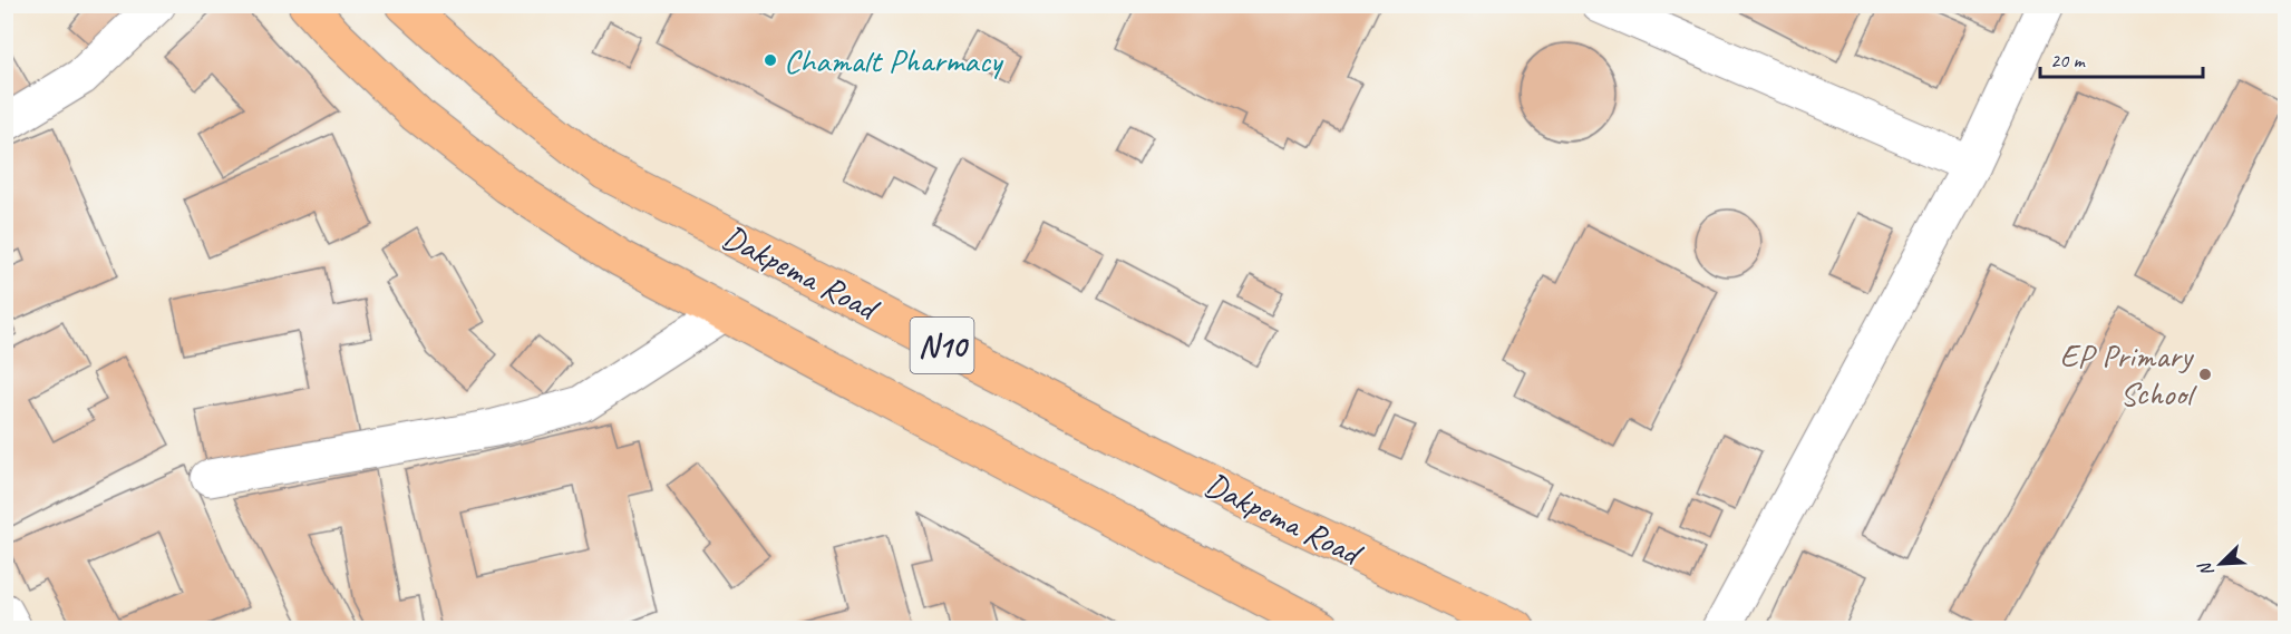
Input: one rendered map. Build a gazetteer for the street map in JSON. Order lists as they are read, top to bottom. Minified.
{"streets":{"highway":["Dakpema Road","N10"]},"places":["Chamalt Pharmacy","EP Primary School"],"scale_bar":"20 m","north":"bottom left"}
